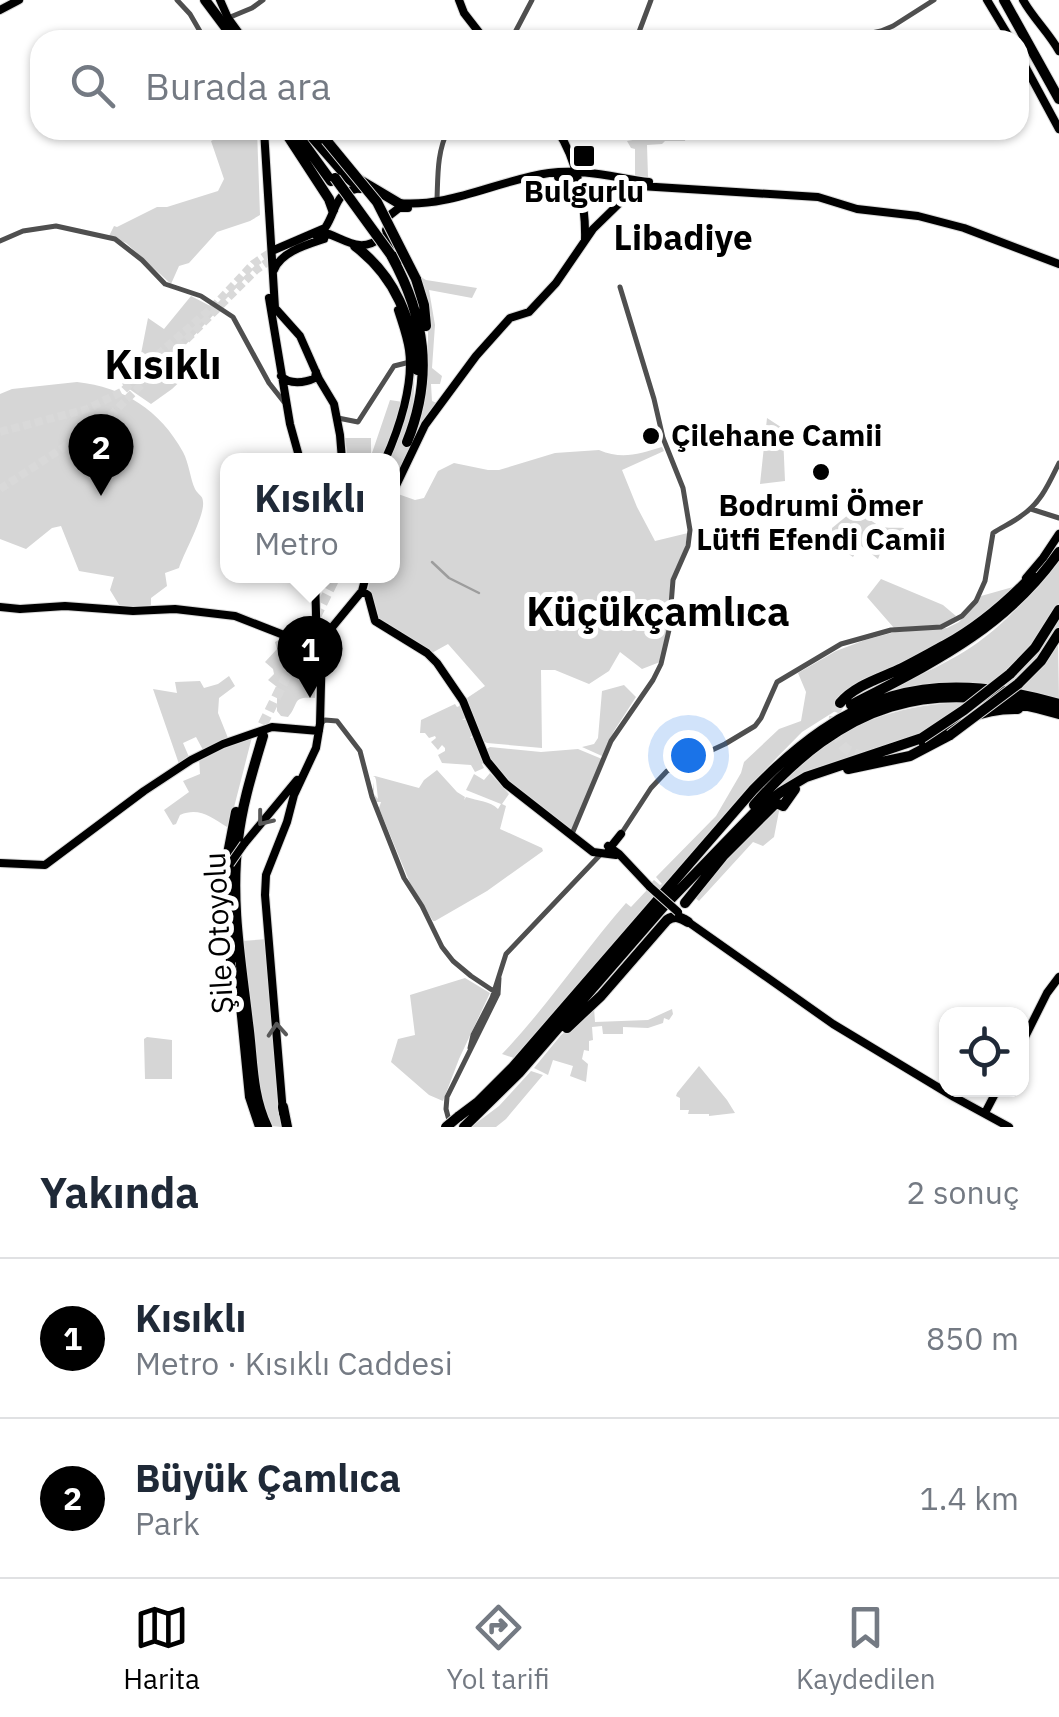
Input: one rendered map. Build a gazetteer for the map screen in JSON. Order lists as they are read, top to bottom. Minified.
{"streets":{"highway":["Şile Otoyolu"]},"districts":["Libadiye","Kısıklı","Küçükçamlıca"],"places":{"transit":["Bulgurlu"],"other":["Çilehane Camii","Bodrumi Ömer Lütfi Efendi Camii"]},"page":{"search":"Burada ara","pins":["2","1"],"popup":["Kısıklı","Metro"],"heading":["Yakında","2 sonuç"],"list":[{"mark":"1","name":"Kısıklı","note":"Metro · Kısıklı Caddesi","value":"850 m"},{"mark":"2","name":"Büyük Çamlıca","note":"Park","value":"1.4 km"}],"nav":["Harita","Yol tarifi","Kaydedilen"]}}
